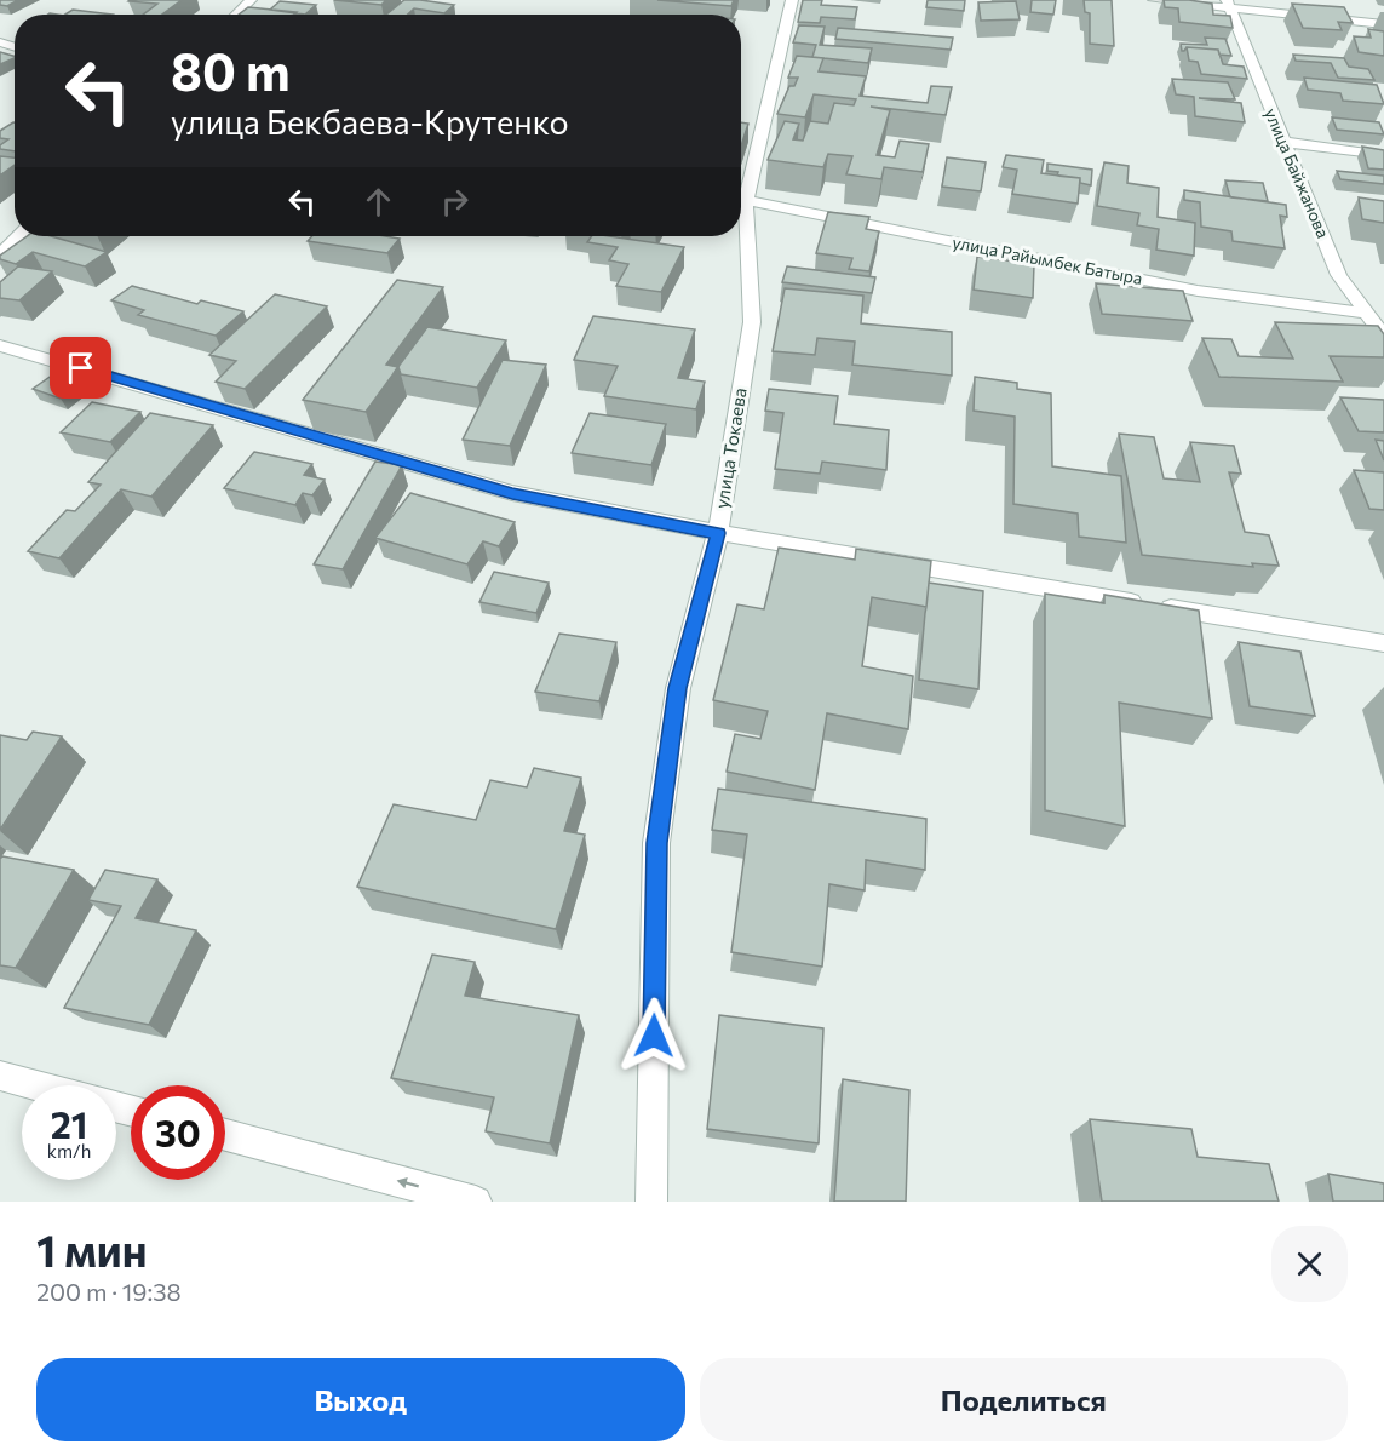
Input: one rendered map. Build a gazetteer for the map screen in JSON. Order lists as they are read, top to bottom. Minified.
{"streets":{"street":["улица Байжанова","улица Райымбек Батыра","улица Токаева"]},"crossings":[["улица Байжанова","улица Райымбек Батыра"]],"page":{"turn":["80 m","улица Бекбаева-Крутенко"],"speed":"21 km/h","limit":"30","heading":["1 мин","200 m · 19:38"],"buttons":["Выход","Поделиться"]}}
